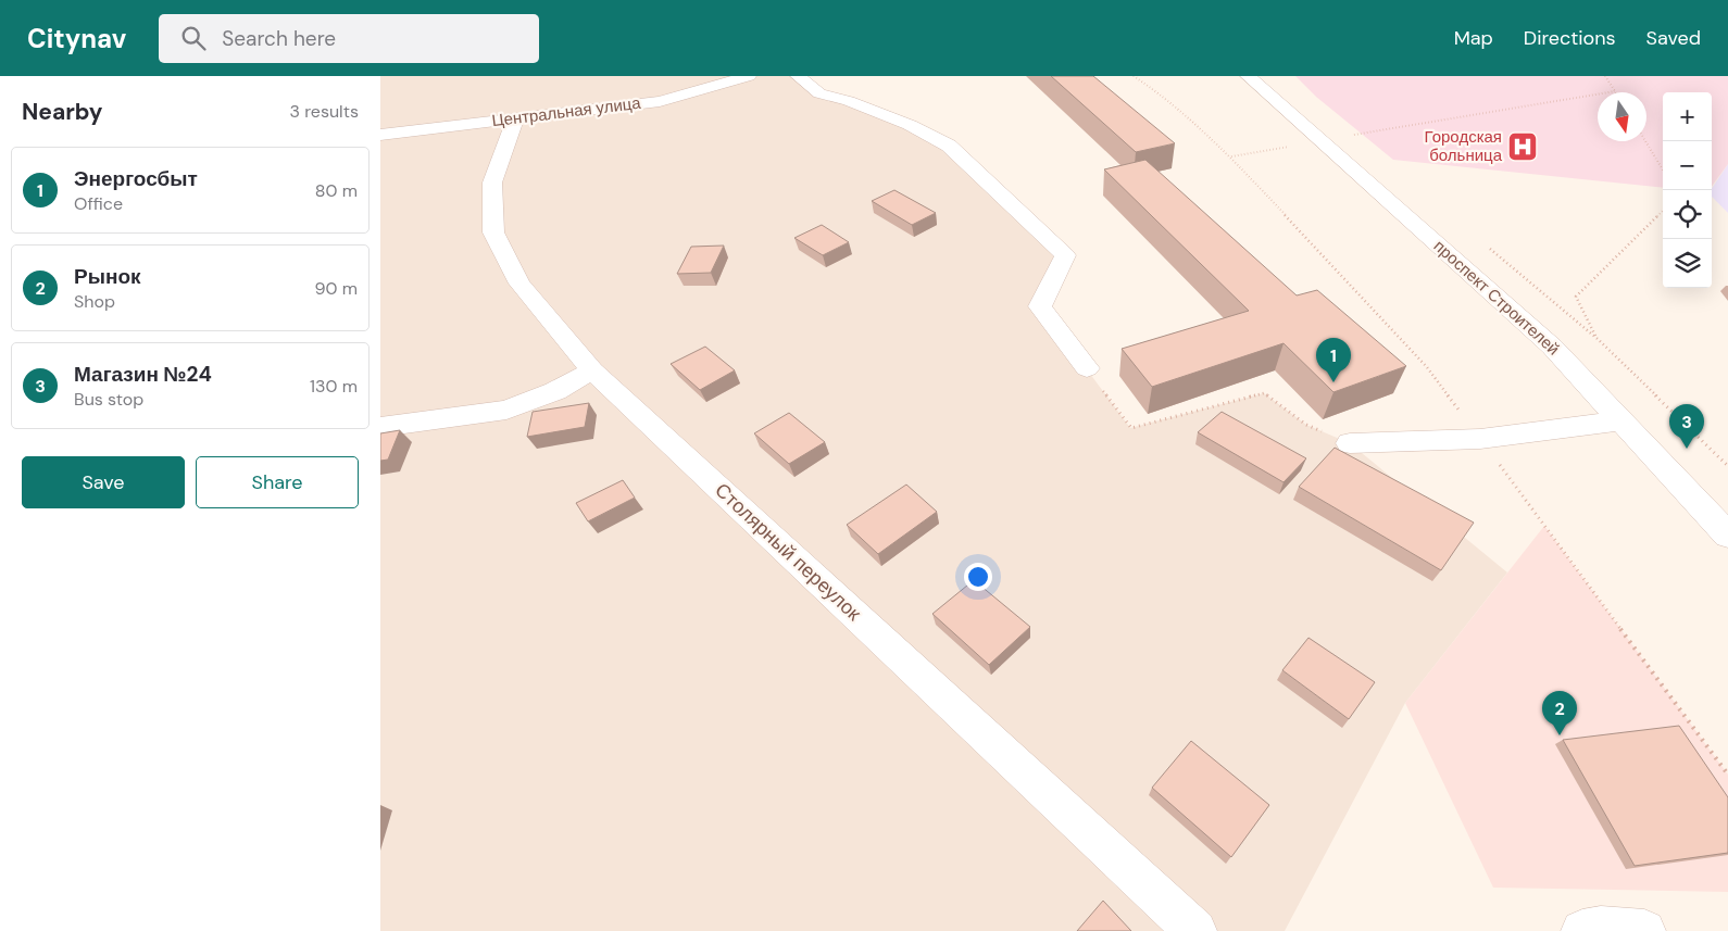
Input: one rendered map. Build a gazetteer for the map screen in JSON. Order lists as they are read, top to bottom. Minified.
{"streets":{"street":["Центральная улица","проспект Строителей","Столярный переулок"]},"crossings":[["Центральная улица","Столярный переулок"]],"places":{"hospital":["Городская больница"]},"north":"bottom","page":{"header":"Citynav","search":"Search here","nav":["Map","Directions","Saved"],"heading":["Nearby","3 results"],"map_buttons":["+","−"],"list":[{"mark":"1","name":"Энергосбыт","note":"Office","value":"80 m"},{"mark":"2","name":"Рынок","note":"Shop","value":"90 m"},{"mark":"3","name":"Магазин №24","note":"Bus stop","value":"130 m"}],"pins":["1","3","2"],"buttons":["Save","Share"]}}
